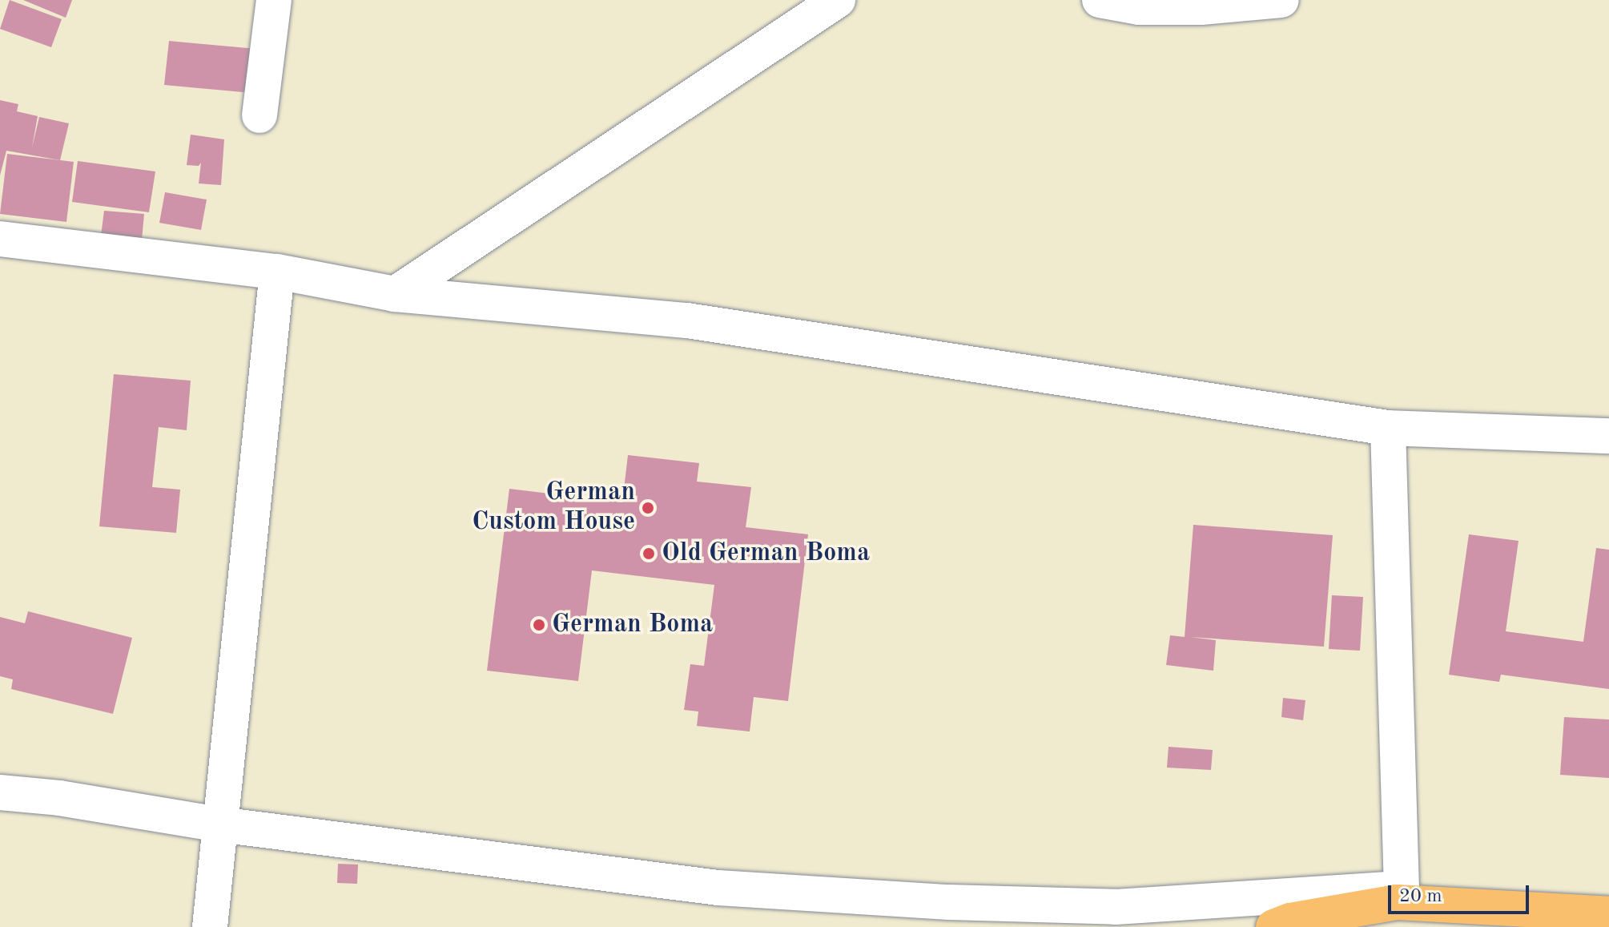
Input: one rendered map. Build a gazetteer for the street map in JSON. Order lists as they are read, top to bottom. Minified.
{"places":["German Custom House","Old German Boma","German Boma"],"scale_bar":"20 m"}
